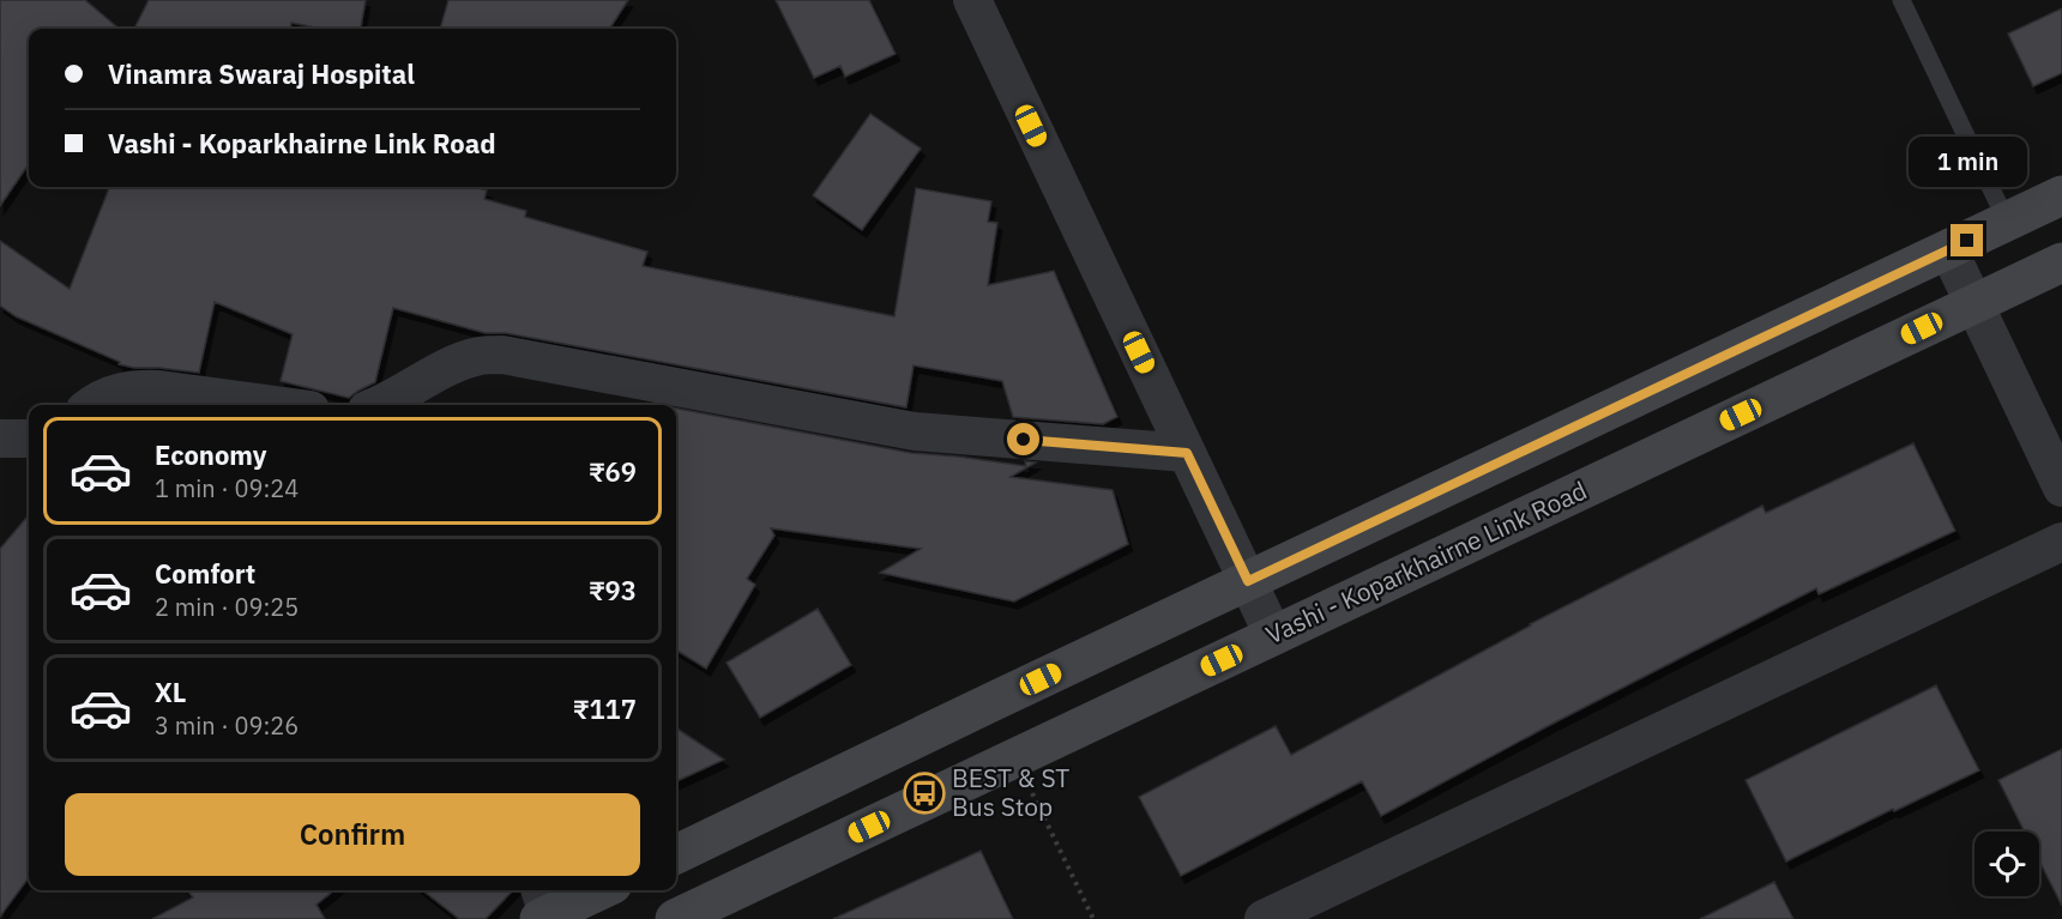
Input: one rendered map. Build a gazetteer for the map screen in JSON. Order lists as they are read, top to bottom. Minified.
{"streets":{"main road":["Vashi - Koparkhairne Link Road"]},"places":{"bus stop":["BEST & ST Bus Stop"]},"page":{"banner":["Vinamra Swaraj Hospital","Vashi - Koparkhairne Link Road"],"bubble":"1 min","list":[{"name":"Economy","note":"1 min · 09:24","value":"₹69"},{"name":"Comfort","note":"2 min · 09:25","value":"₹93"},{"name":"XL","note":"3 min · 09:26","value":"₹117"}],"buttons":"Confirm"}}
